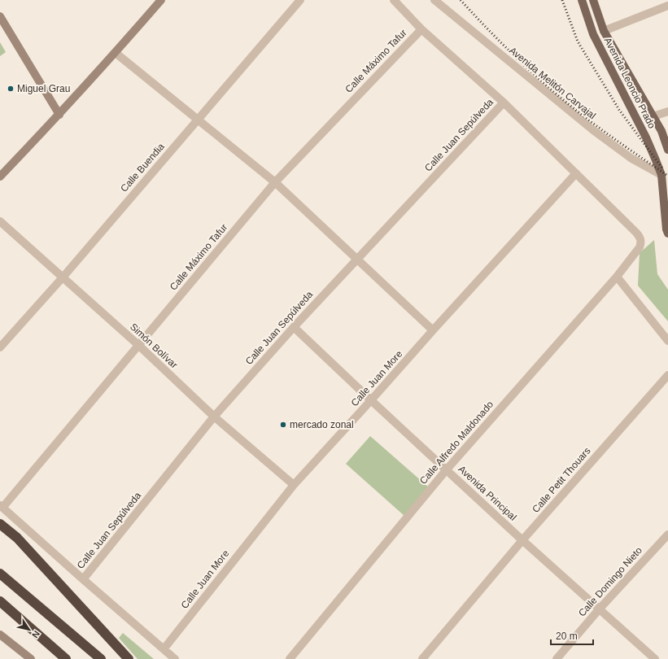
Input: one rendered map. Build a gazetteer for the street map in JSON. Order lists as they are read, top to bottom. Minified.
{"streets":{"main road":["Avenida Leoncio Prado"],"street":["Calle Máximo Tafur","Avenida Melitón Carvajal","Calle Juan Sepúlveda","Calle Buendia","Simón Bolívar","Calle Juan More","Calle Alfredo Maldonado","Calle Petit Thouars","Avenida Principal","Calle Domingo Nieto"]},"crossings":[["Calle Máximo Tafur","Simón Bolívar"],["Avenida Melitón Carvajal","Avenida Leoncio Prado"],["Calle Juan Sepúlveda","Simón Bolívar"],["Calle Juan Sepúlveda","Avenida Principal"],["Calle Buendia","Simón Bolívar"],["Simón Bolívar","Calle Juan More"],["Calle Juan More","Calle Alfredo Maldonado"],["Calle Juan More","Avenida Principal"],["Calle Alfredo Maldonado","Avenida Principal"],["Calle Petit Thouars","Avenida Principal"],["Avenida Principal","Calle Domingo Nieto"]],"places":["Miguel Grau","mercado zonal"],"scale_bar":"20 m","north":"bottom right"}
